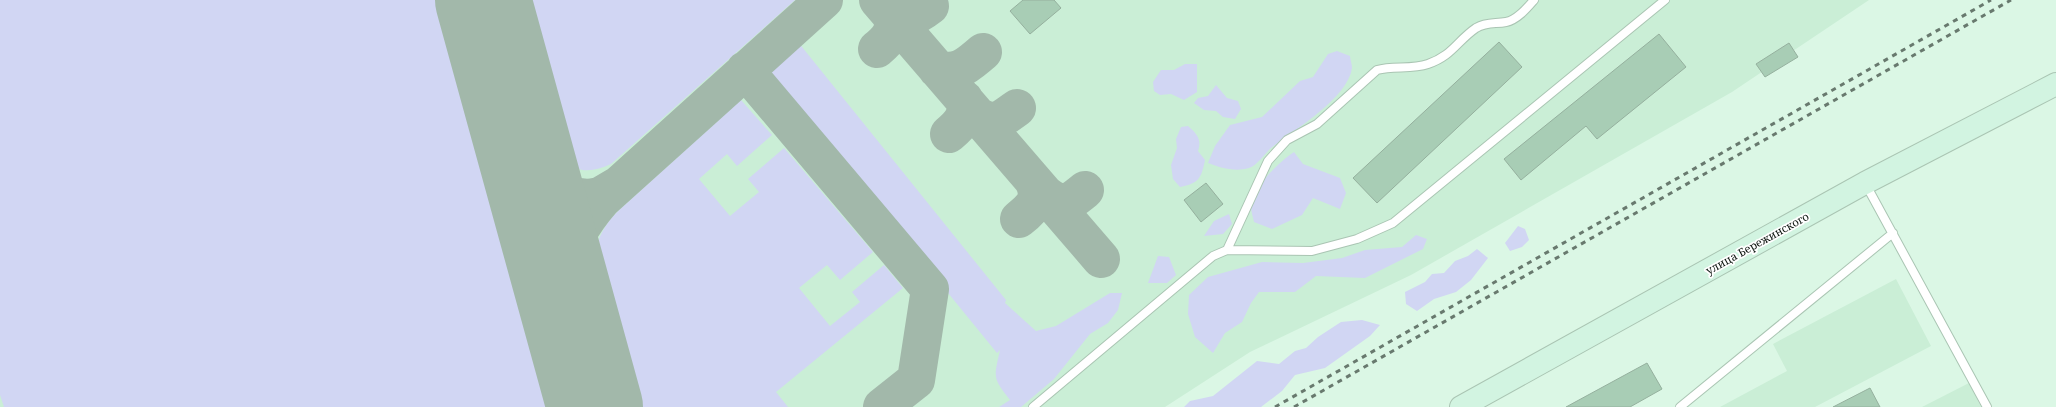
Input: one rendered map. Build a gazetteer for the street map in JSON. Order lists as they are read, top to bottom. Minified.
{"streets":{"main road":["улица Бережинского"]}}
